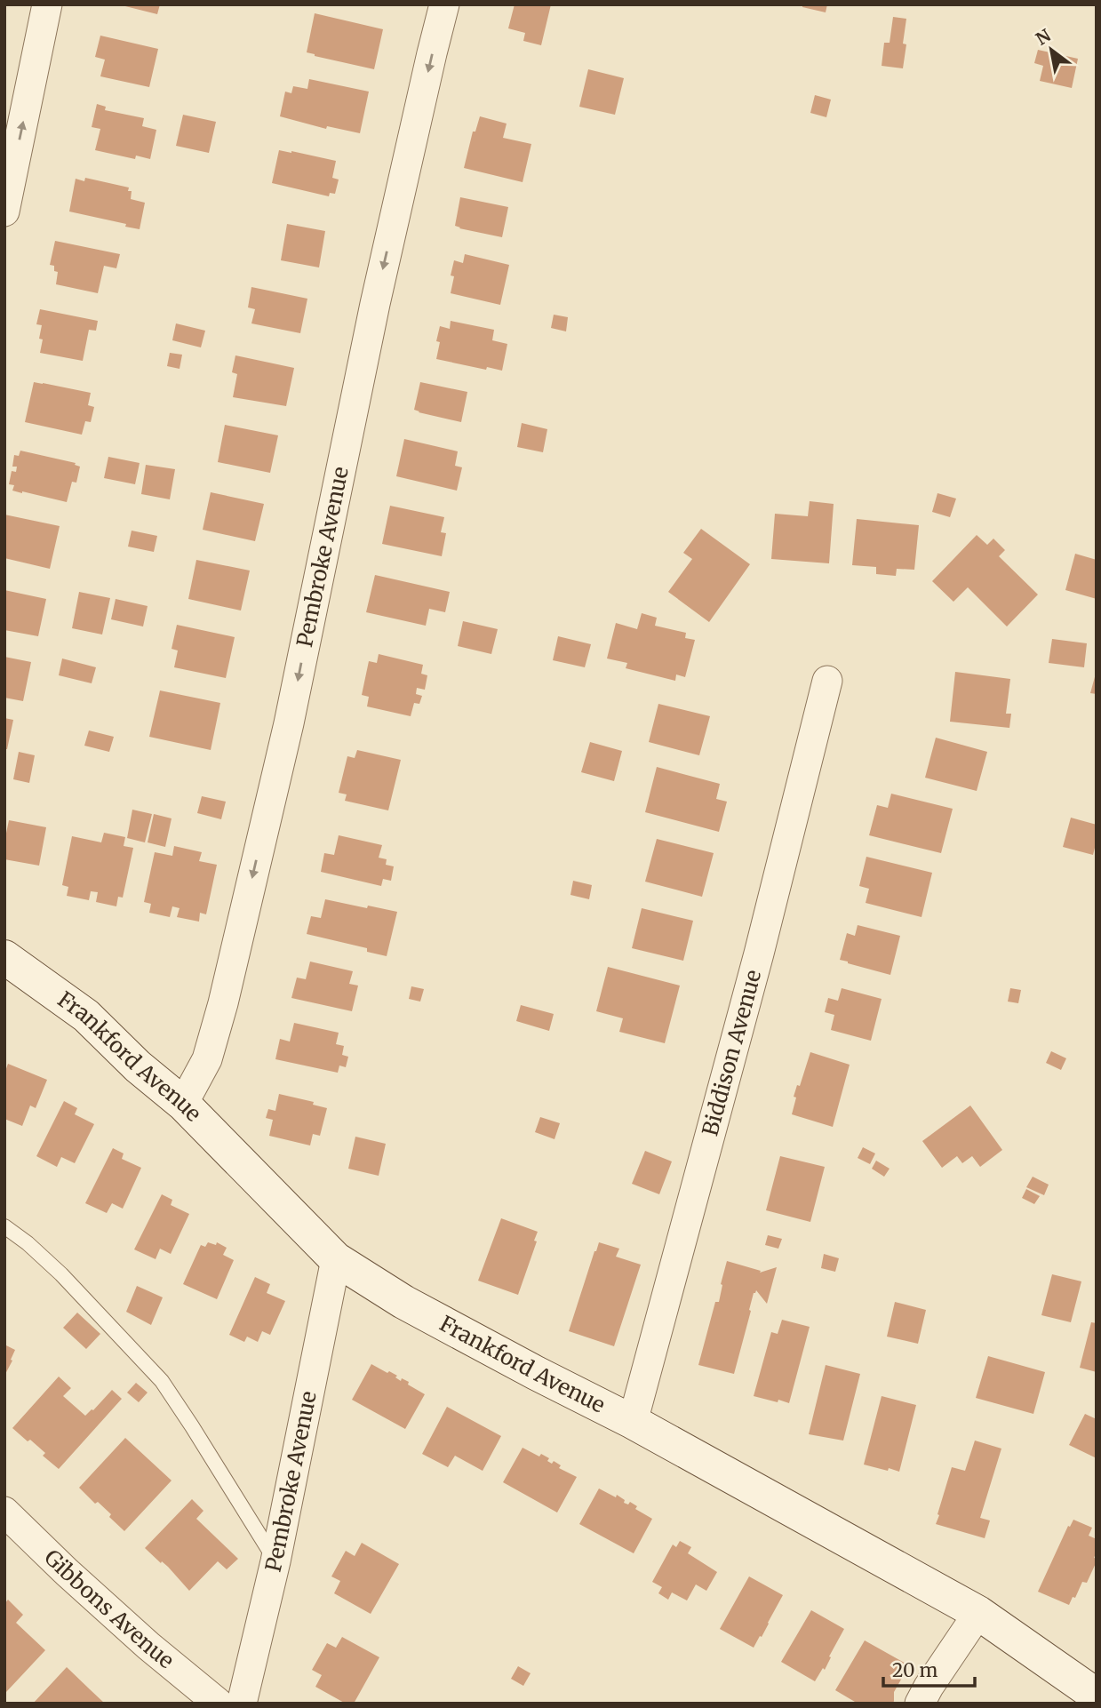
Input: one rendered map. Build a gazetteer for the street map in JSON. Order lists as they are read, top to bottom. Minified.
{"streets":{"street":["Pembroke Avenue","Biddison Avenue","Frankford Avenue","Gibbons Avenue"]},"crossings":[["Pembroke Avenue","Frankford Avenue"],["Biddison Avenue","Frankford Avenue"]],"one_way":["Pembroke Avenue"],"scale_bar":"20 m","north":"top left"}
